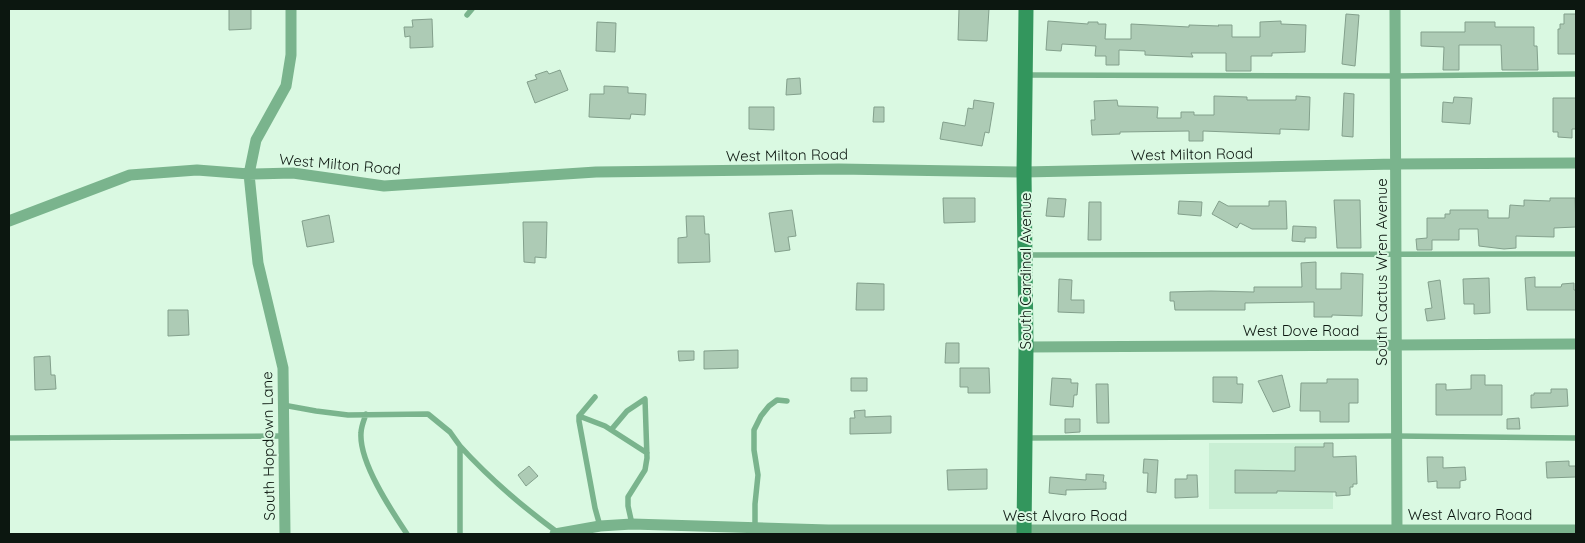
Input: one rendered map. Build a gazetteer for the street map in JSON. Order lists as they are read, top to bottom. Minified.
{"streets":{"main road":["South Cardinal Avenue"],"street":["West Milton Road","South Cactus Wren Avenue","West Dove Road","South Hopdown Lane","West Alvaro Road"]},"crossings":[["West Milton Road","South Cardinal Avenue"],["West Milton Road","South Cactus Wren Avenue"],["West Milton Road","South Hopdown Lane"],["South Cardinal Avenue","West Dove Road"],["South Cardinal Avenue","West Alvaro Road"],["South Cactus Wren Avenue","West Dove Road"],["South Cactus Wren Avenue","West Alvaro Road"]]}
